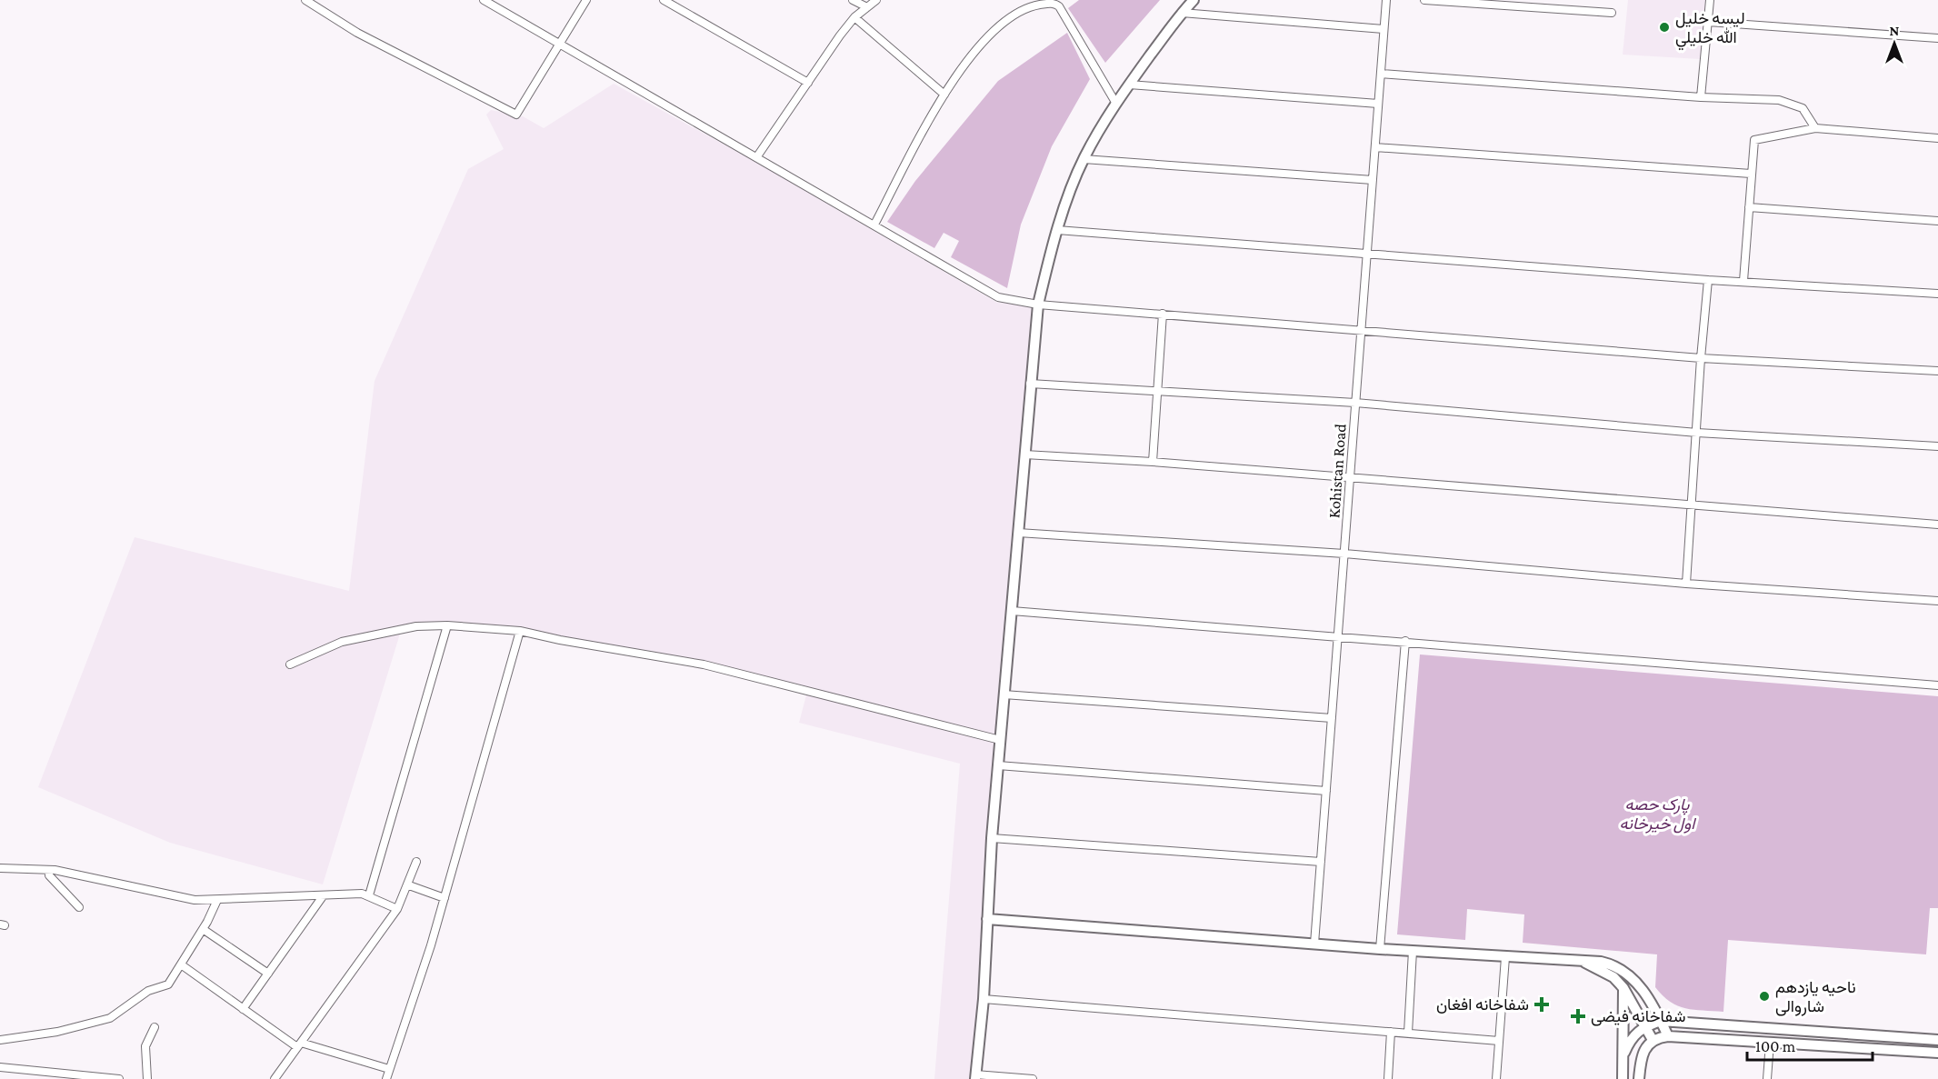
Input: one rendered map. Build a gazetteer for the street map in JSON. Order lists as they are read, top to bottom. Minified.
{"streets":{"street":["Kohistan Road"]},"parks":["پارک حصه اول خیرخانه"],"places":{"other":["ليسه خليل الله خليلي","ناحیه یازدهم شاروالی"],"health":["شفاخانه افغان","شفاخانه فیضی"]},"scale_bar":"100 m","north":"top"}
